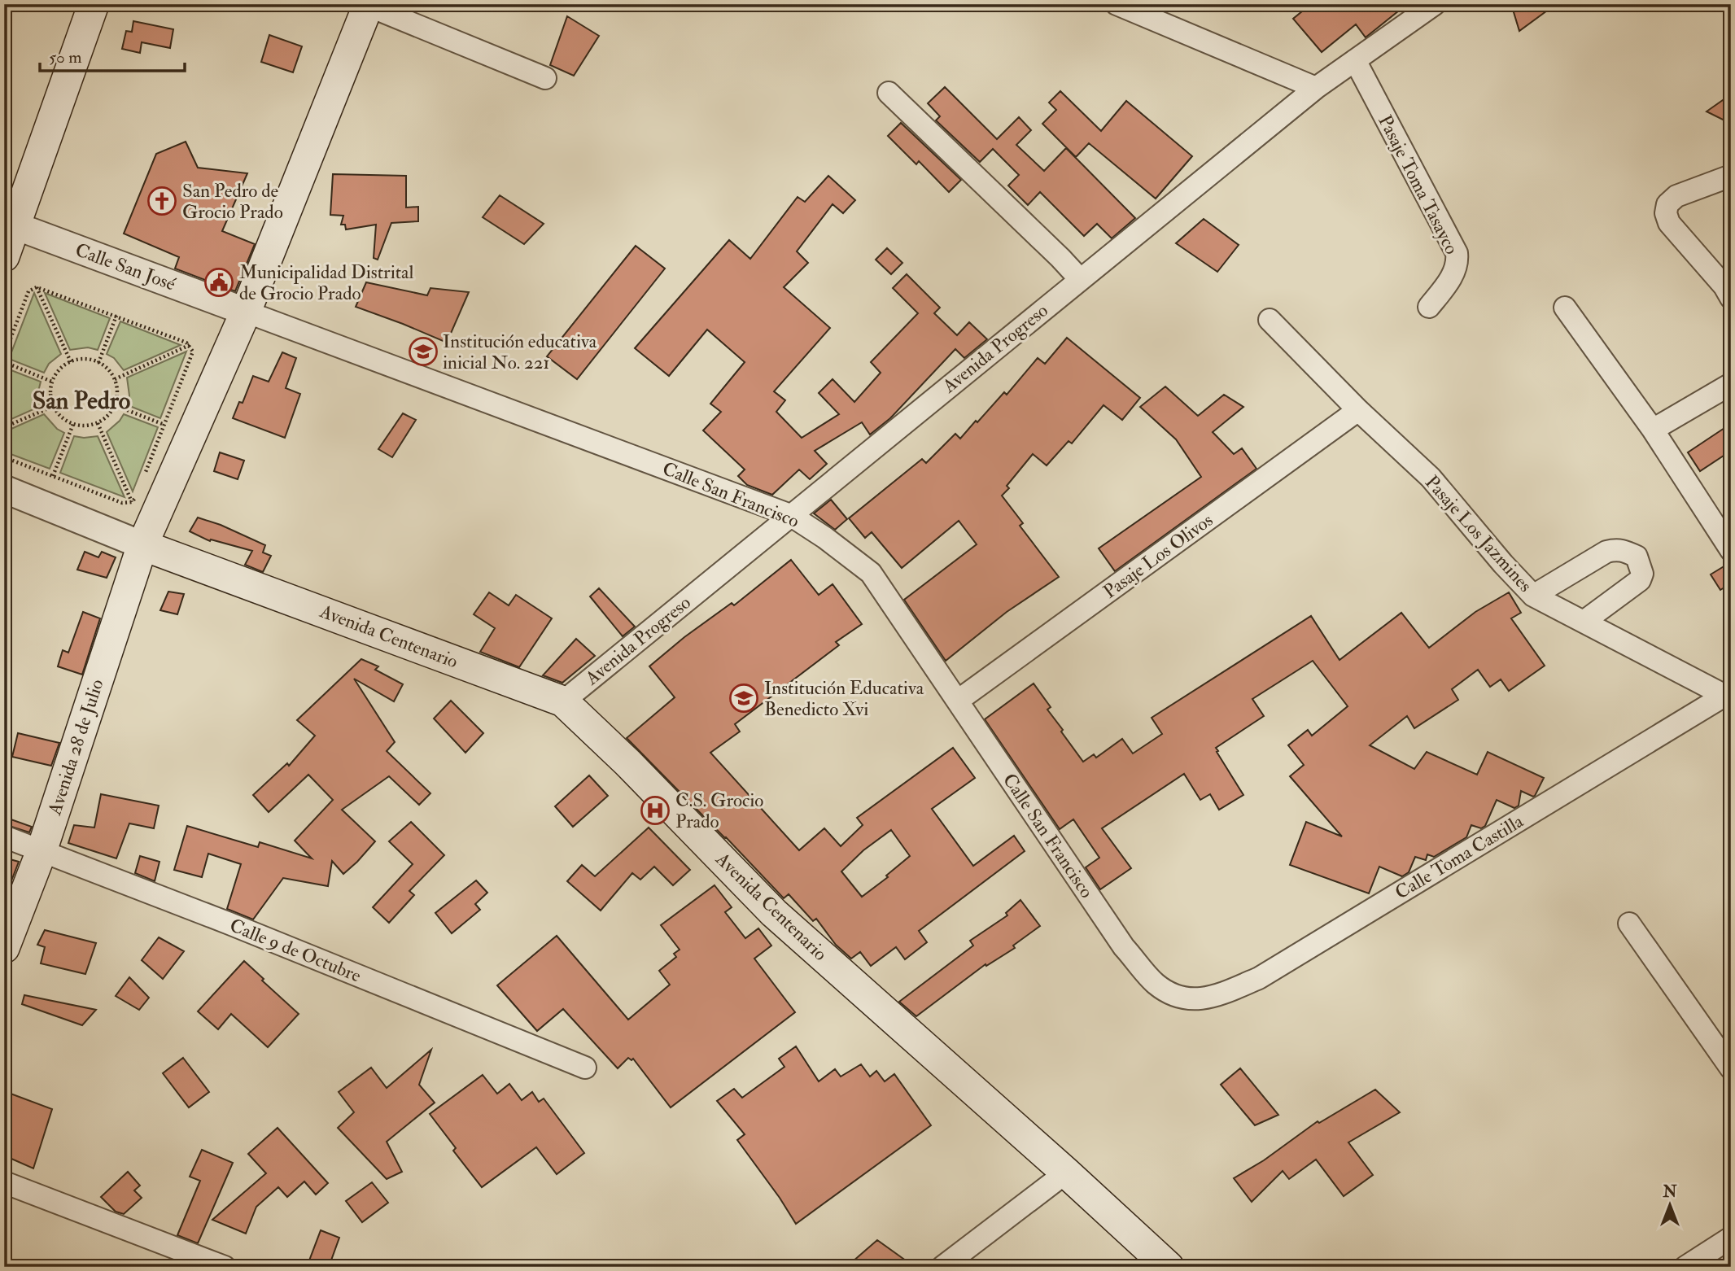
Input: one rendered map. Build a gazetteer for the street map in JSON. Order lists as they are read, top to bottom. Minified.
{"streets":{"main road":["Avenida Centenario","Avenida 28 de Julio"],"street":["Pasaje Toma Tasayco","Calle San José","Avenida Progreso","Calle San Francisco","Pasaje Los Jazmines","Pasaje Los Olivos","Calle Toma Castilla","Calle 9 de Octubre"]},"crossings":[["Pasaje Toma Tasayco","Avenida Progreso"],["Calle San José","Calle San Francisco"],["Calle San José","Avenida 28 de Julio"],["Avenida Progreso","Calle San Francisco"],["Avenida Progreso","Avenida Centenario"],["Calle San Francisco","Pasaje Los Olivos"],["Calle San Francisco","Avenida 28 de Julio"],["Calle San Francisco","Calle Toma Castilla"],["Pasaje Los Jazmines","Pasaje Los Olivos"],["Pasaje Los Jazmines","Calle Toma Castilla"],["Avenida Centenario","Avenida 28 de Julio"],["Avenida 28 de Julio","Calle 9 de Octubre"]],"districts":["San Pedro"],"places":{"church":["San Pedro de Grocio Prado"],"public building":["Municipalidad Distrital de Grocio Prado"],"school or university":["Institución educativa inicial No. 221","Institución Educativa Benedicto Xvi"],"hospital":["C.S. Grocio Prado"]},"scale_bar":"50 m","north":"top"}
